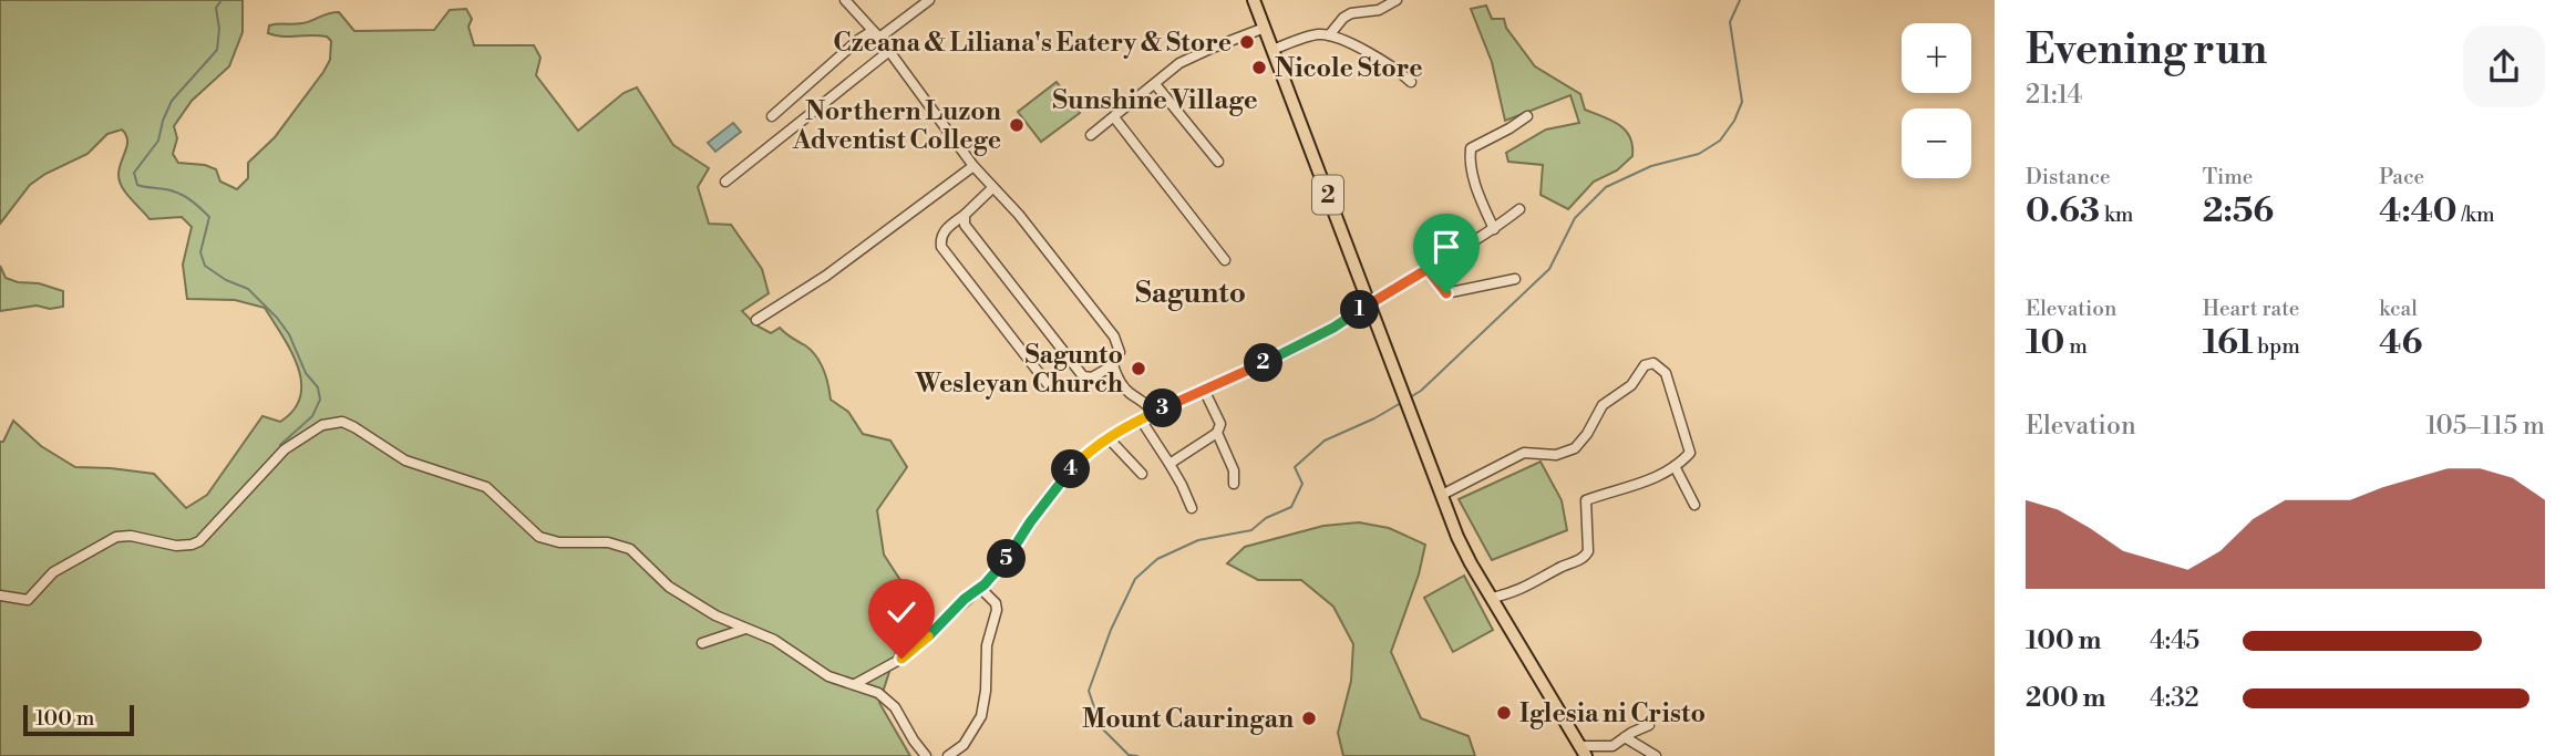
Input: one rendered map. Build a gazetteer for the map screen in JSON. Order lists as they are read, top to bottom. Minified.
{"streets":{"highway":["2"]},"districts":["Sunshine Village","Sagunto"],"places":["Czeana & Liliana's Eatery & Store","Nicole Store","Northern Luzon Adventist College","Sagunto Wesleyan Church","Iglesia ni Cristo","Mount Cauringan"],"scale_bar":"100 m","page":{"heading":["Evening run","21:14"],"map_buttons":["+","−"],"stats":[["Distance","0.63 km"],["Time","2:56"],["Pace","4:40 /km"],["Elevation","10 m"],["Heart rate","161 bpm"],["kcal","46"]],"pins":["1","2","3","4","5"],"chart":["Elevation","105–115 m"],"list":[{"name":"100 m","note":"4:45"},{"name":"200 m","note":"4:32"}],"scale":"100 m"}}
